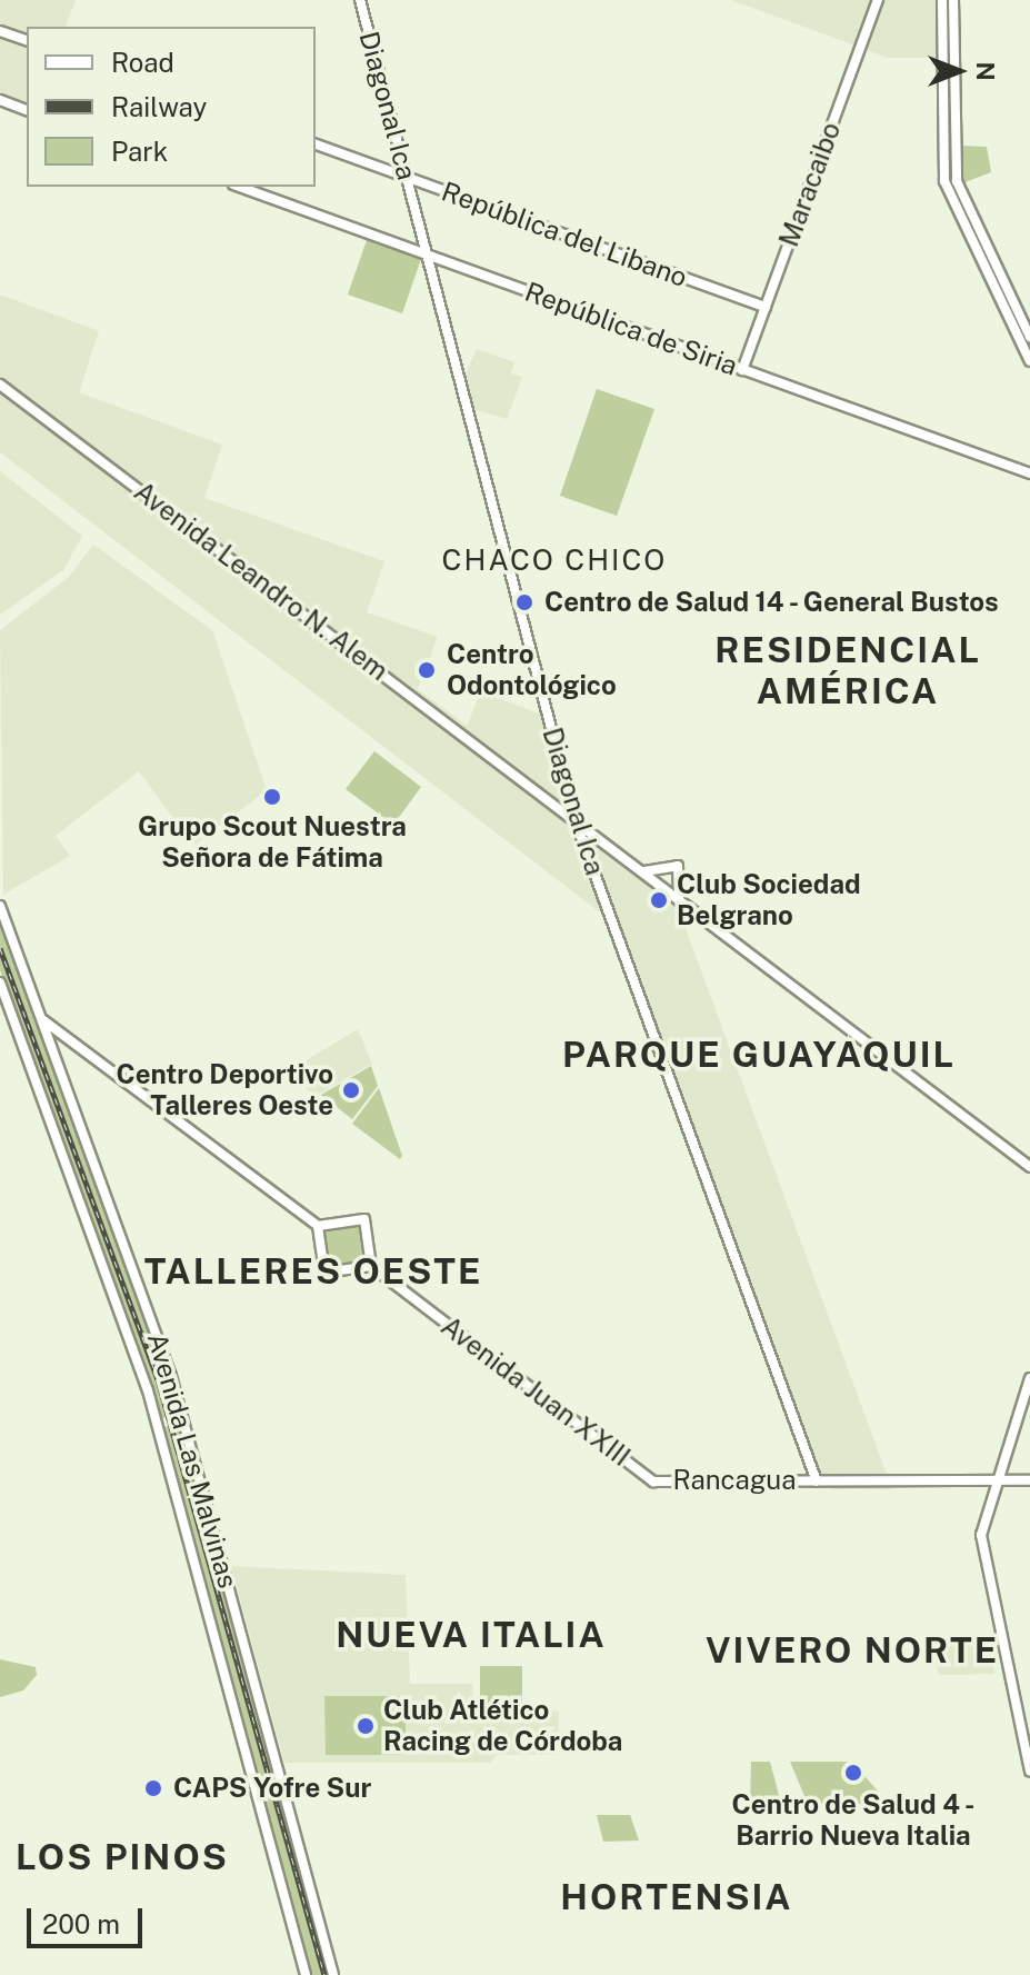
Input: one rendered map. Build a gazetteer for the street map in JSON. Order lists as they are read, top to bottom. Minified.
{"streets":{"main road":["Diagonal Ica","Maracaibo","República del Libano","República de Siria","Avenida Leandro N. Alem","Avenida Juan XXIII","Avenida Las Malvinas","Rancagua"]},"crossings":[["Diagonal Ica","República del Libano"],["Diagonal Ica","República de Siria"],["Diagonal Ica","Avenida Leandro N. Alem"],["Diagonal Ica","Rancagua"],["Maracaibo","República del Libano"],["Maracaibo","República de Siria"],["Avenida Juan XXIII","Rancagua"]],"districts":["CHACO CHICO","RESIDENCIAL AMÉRICA","PARQUE GUAYAQUIL","TALLERES OESTE","NUEVA ITALIA","VIVERO NORTE","LOS PINOS","HORTENSIA"],"places":["Centro de Salud 14 - General Bustos","Centro Odontológico","Grupo Scout Nuestra Señora de Fátima","Club Sociedad Belgrano","Centro Deportivo Talleres Oeste","Club Atlético Racing de Córdoba","Centro de Salud 4 - Barrio Nueva Italia","CAPS Yofre Sur"],"legend":["Road","Railway","Park"],"scale_bar":"200 m","north":"right"}
